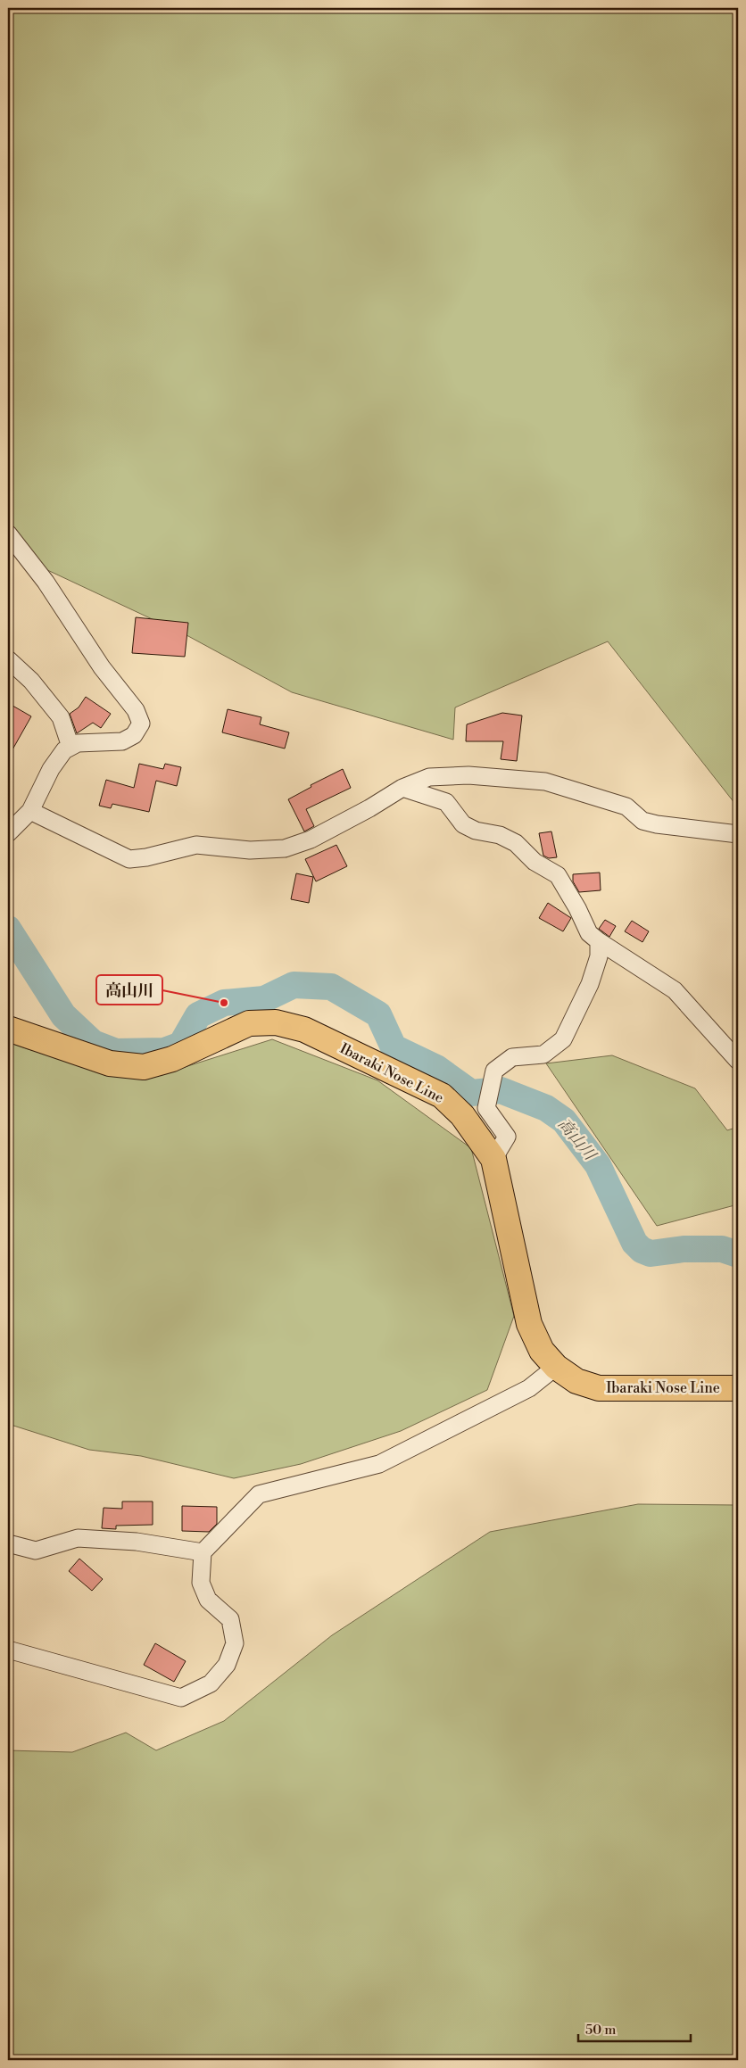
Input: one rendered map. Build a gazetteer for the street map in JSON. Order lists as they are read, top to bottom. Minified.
{"streets":{"main road":["Ibaraki Nose Line"]},"water":["高山川"],"places":["高山川"],"scale_bar":"50 m"}
